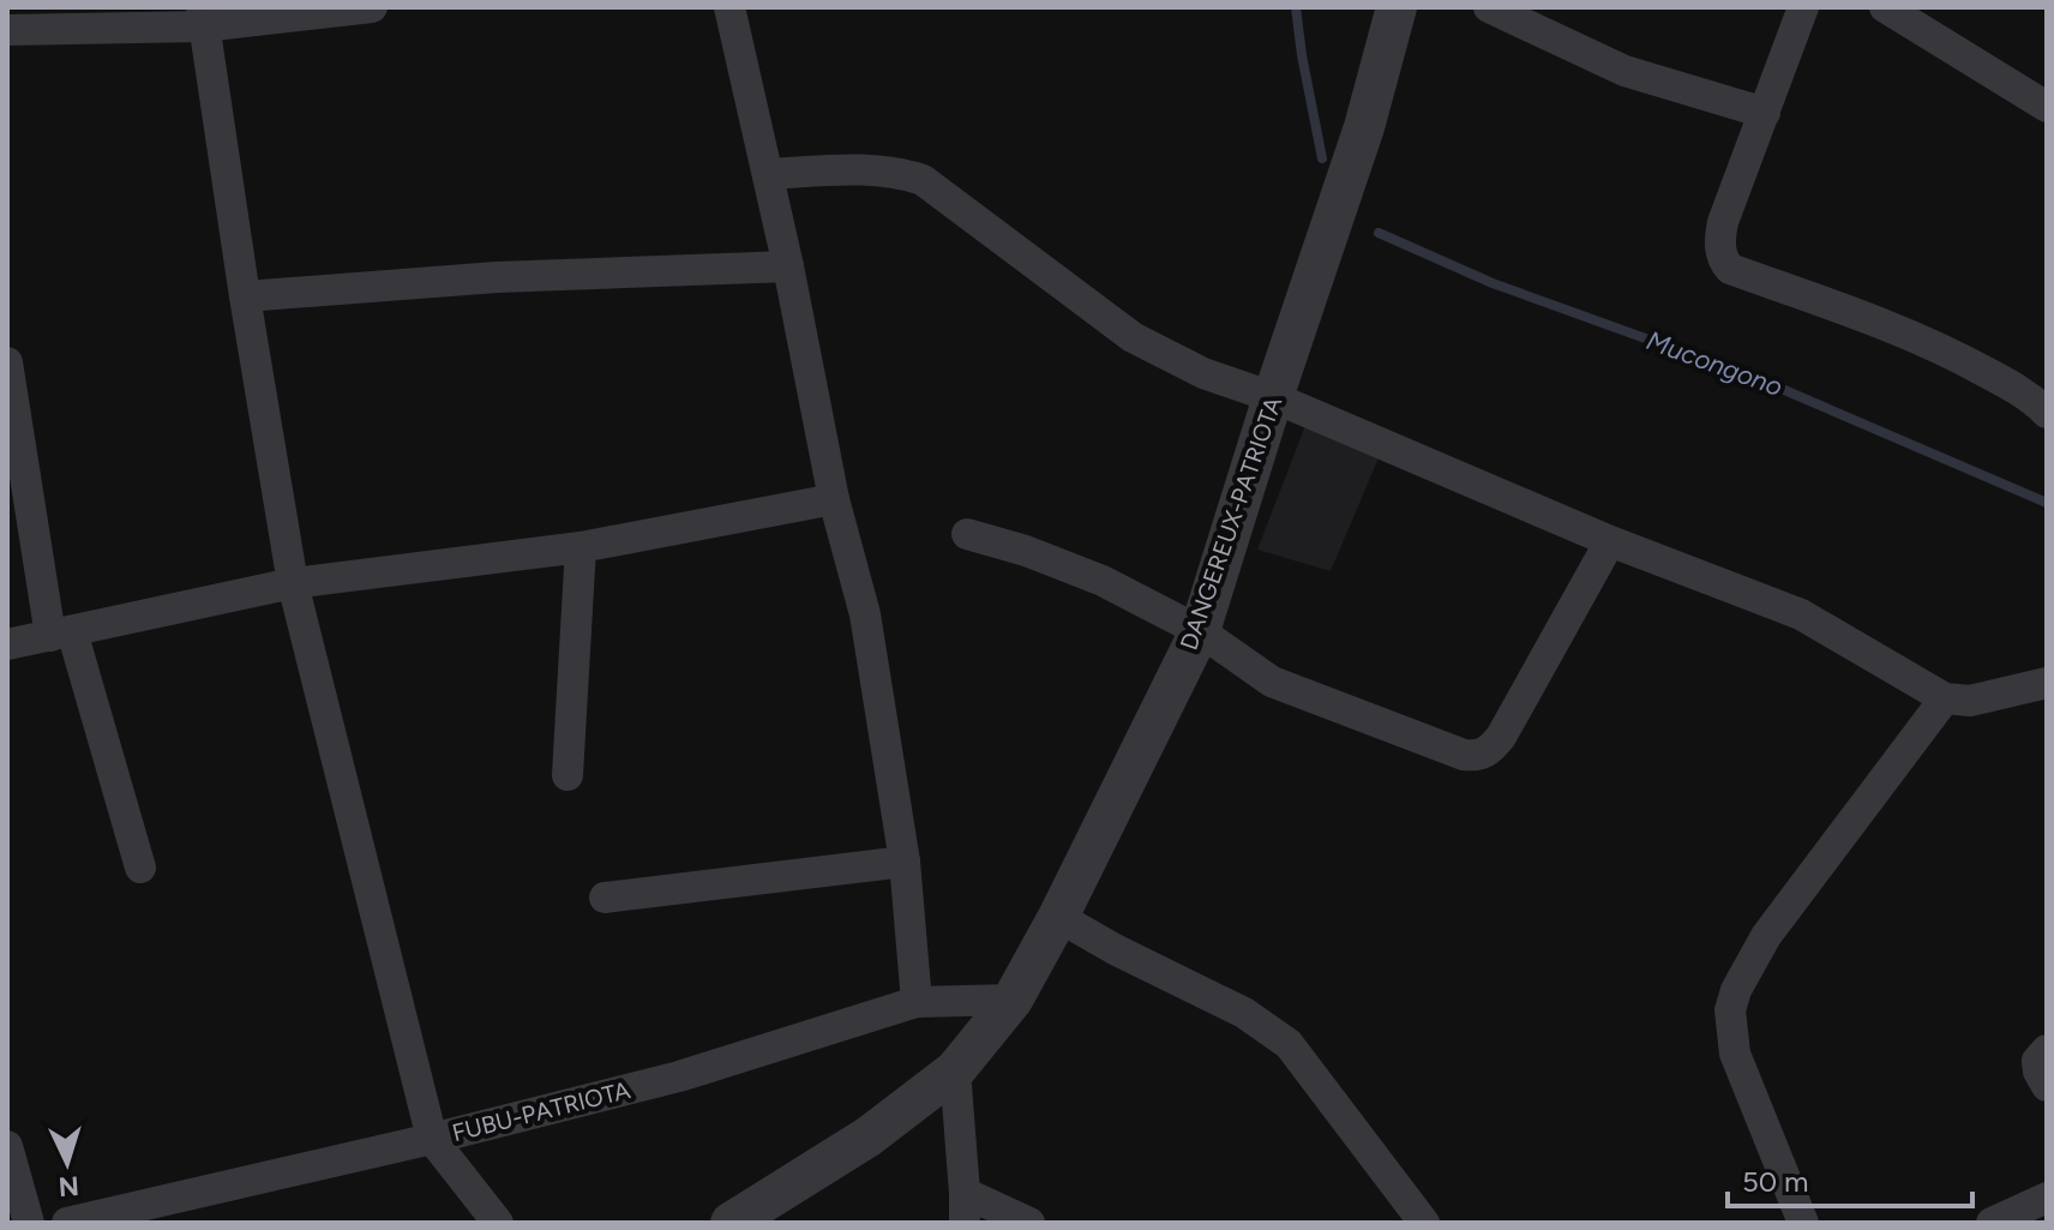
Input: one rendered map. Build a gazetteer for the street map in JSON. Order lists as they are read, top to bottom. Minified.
{"streets":{"street":["DANGEREUX-PATRIOTA","FUBU-PATRIOTA"]},"crossings":[["DANGEREUX-PATRIOTA","FUBU-PATRIOTA"]],"water":["Mucongono"],"scale_bar":"50 m","north":"bottom"}
